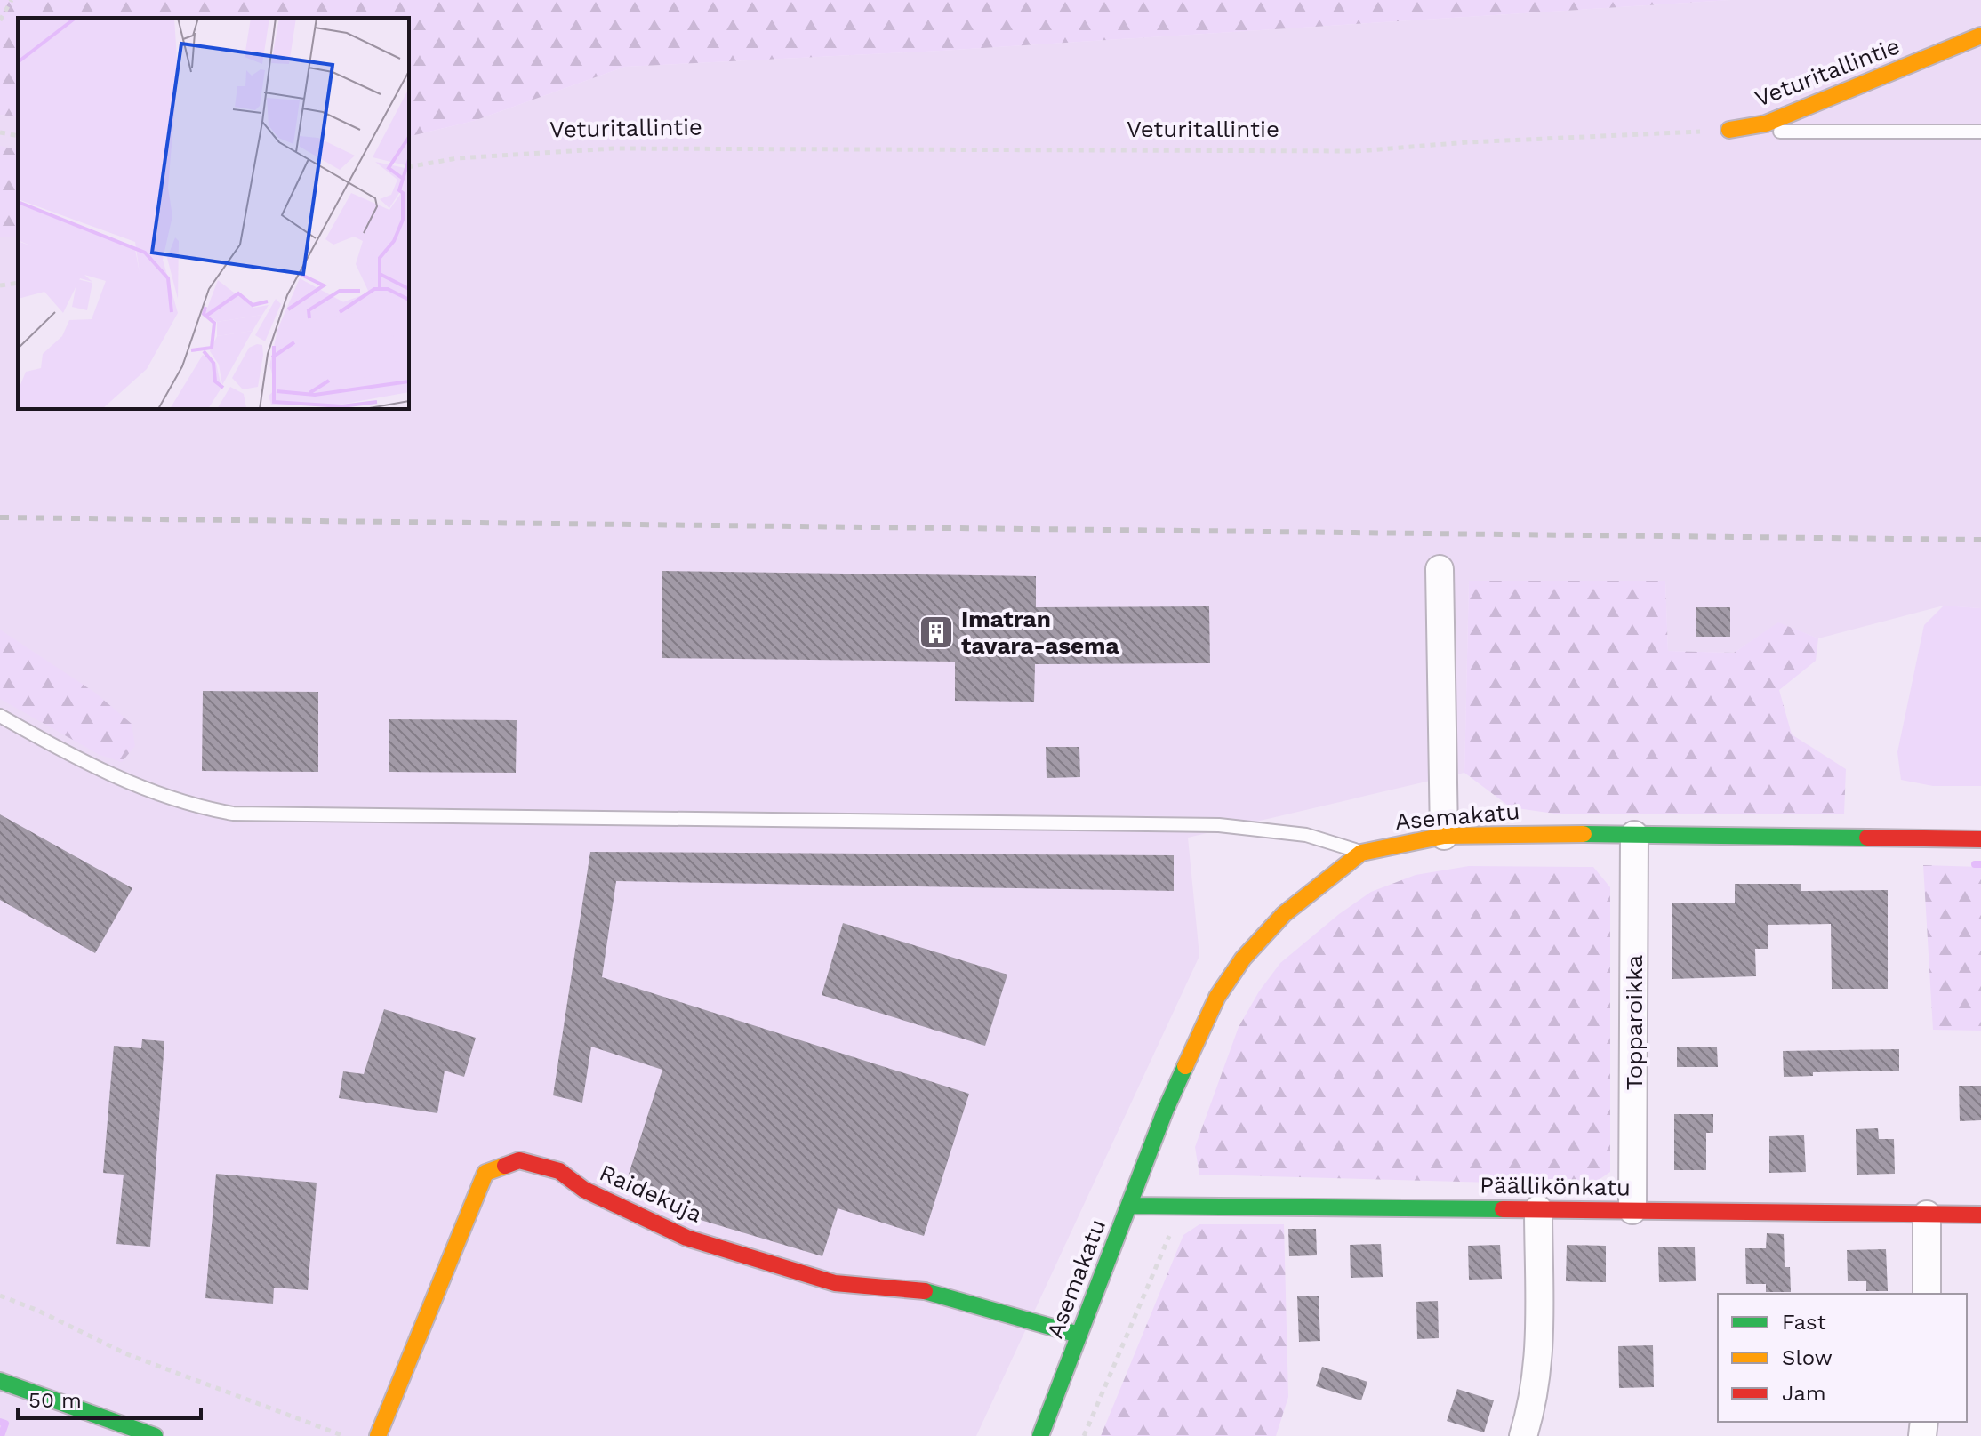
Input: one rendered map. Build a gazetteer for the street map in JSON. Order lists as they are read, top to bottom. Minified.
{"streets":{"street":["Veturitallintie","Asemakatu","Topparoikka","Päällikönkatu","Raidekuja"]},"crossings":[["Asemakatu","Topparoikka"],["Asemakatu","Päällikönkatu"],["Asemakatu","Raidekuja"],["Topparoikka","Päällikönkatu"]],"places":{"building":["Imatran tavara-asema"]},"legend":["Fast","Slow","Jam"],"scale_bar":"50 m"}
